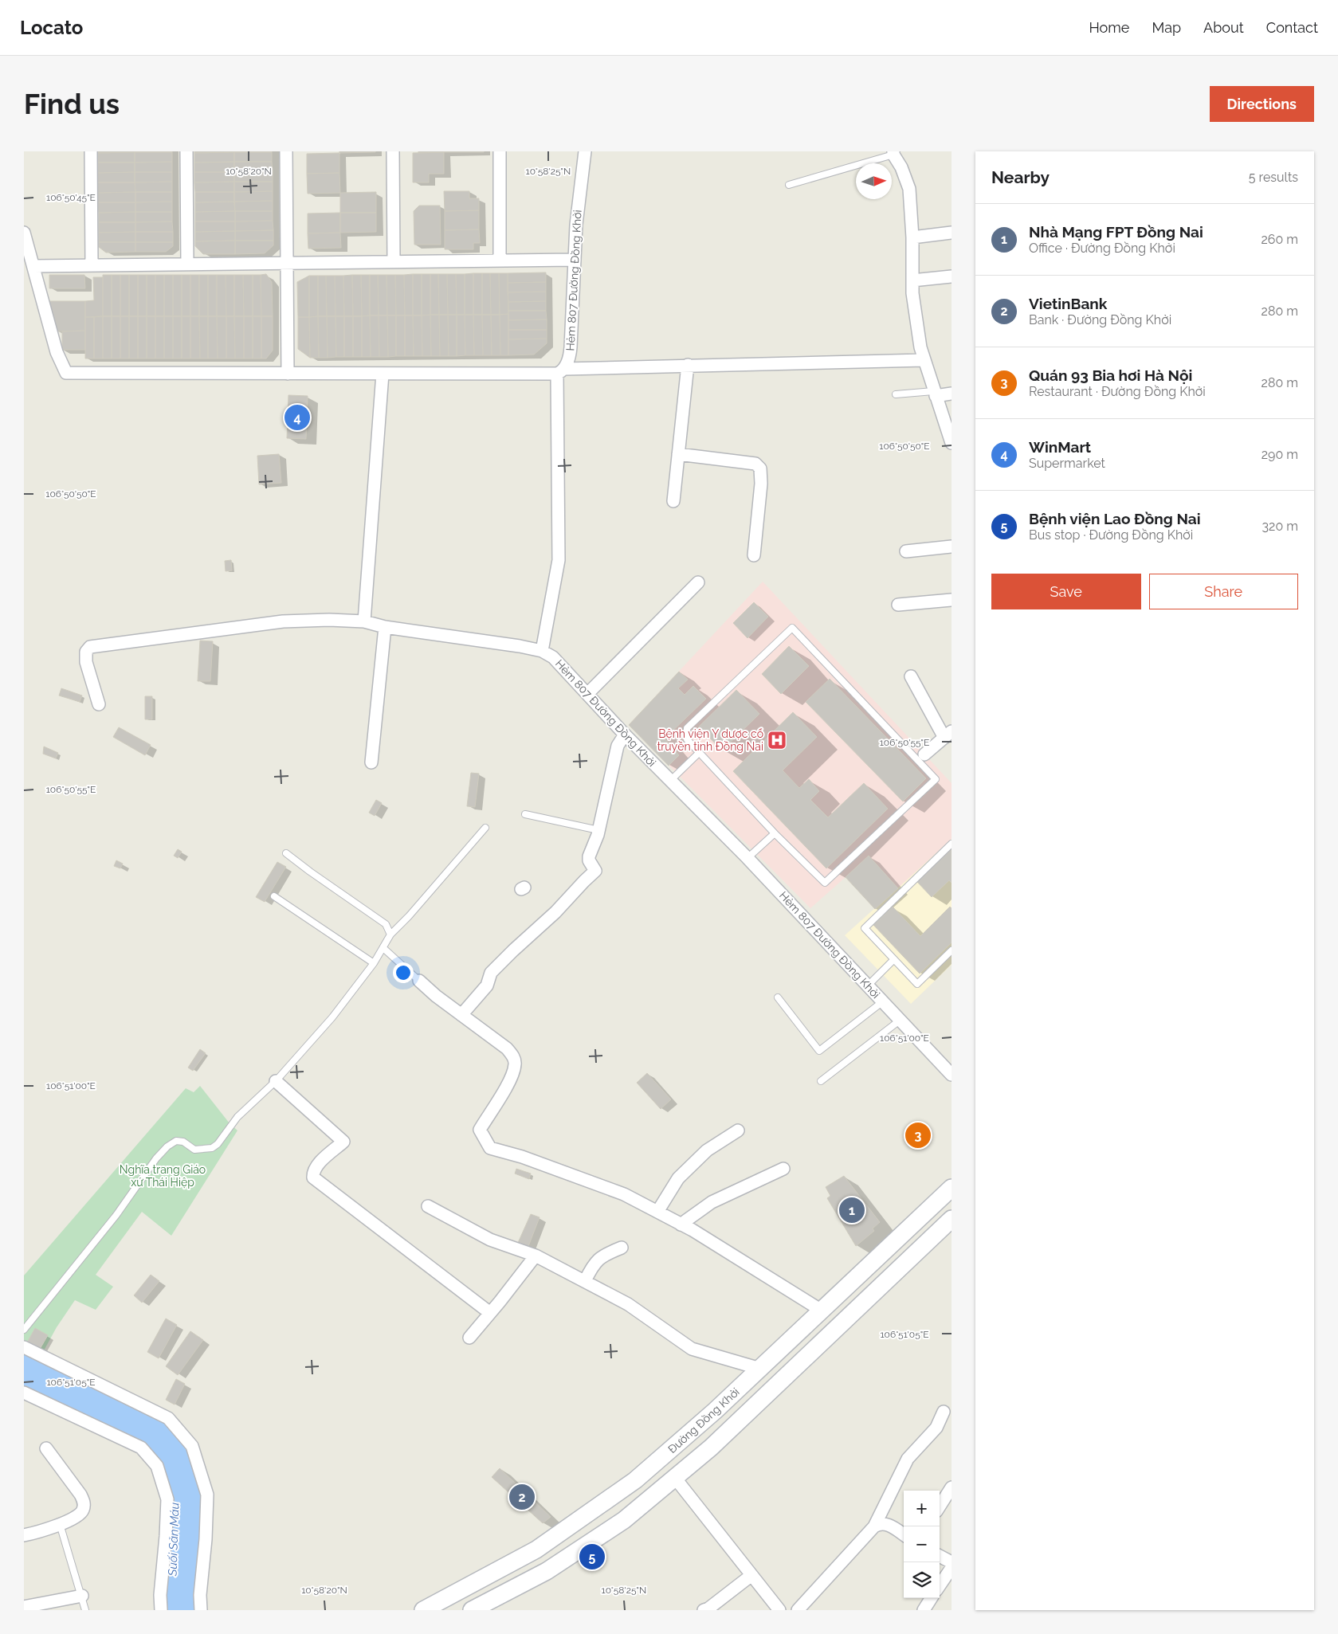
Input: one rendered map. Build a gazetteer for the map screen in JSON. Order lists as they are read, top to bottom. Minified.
{"streets":{"main road":["Đường Đồng Khởi"],"street":["Hẻm 807 Đường Đồng Khởi"]},"water":["Suối Săn Máu"],"parks":["Nghĩa trang Giáo xứ Thái Hiệp"],"places":{"hospital":["Bệnh viện Y dược cổ truyền tỉnh Đồng Nai"]},"north":"right","page":{"header":"Locato","nav":["Home","Map","About","Contact"],"buttons":["Directions",["Save","Share"]],"title":"Find us","heading":["Nearby","5 results"],"list":[{"mark":"1","name":"Nhà Mạng FPT Đồng Nai","note":"Office · Đường Đồng Khởi","value":"260 m"},{"mark":"2","name":"VietinBank","note":"Bank · Đường Đồng Khởi","value":"280 m"},{"mark":"3","name":"Quán 93 Bia hơi Hà Nội","note":"Restaurant · Đường Đồng Khởi","value":"280 m"},{"mark":"4","name":"WinMart","note":"Supermarket","value":"290 m"},{"mark":"5","name":"Bệnh viện Lao Đồng Nai","note":"Bus stop · Đường Đồng Khởi","value":"320 m"}],"pins":["4","3","1","2","5"],"map_buttons":["+","−"]},"coordinates":["10°58'20\"N","10°58'25\"N","106°50'45\"E","106°50'50\"E","106°50'55\"E","106°51'00\"E","106°51'05\"E"]}
